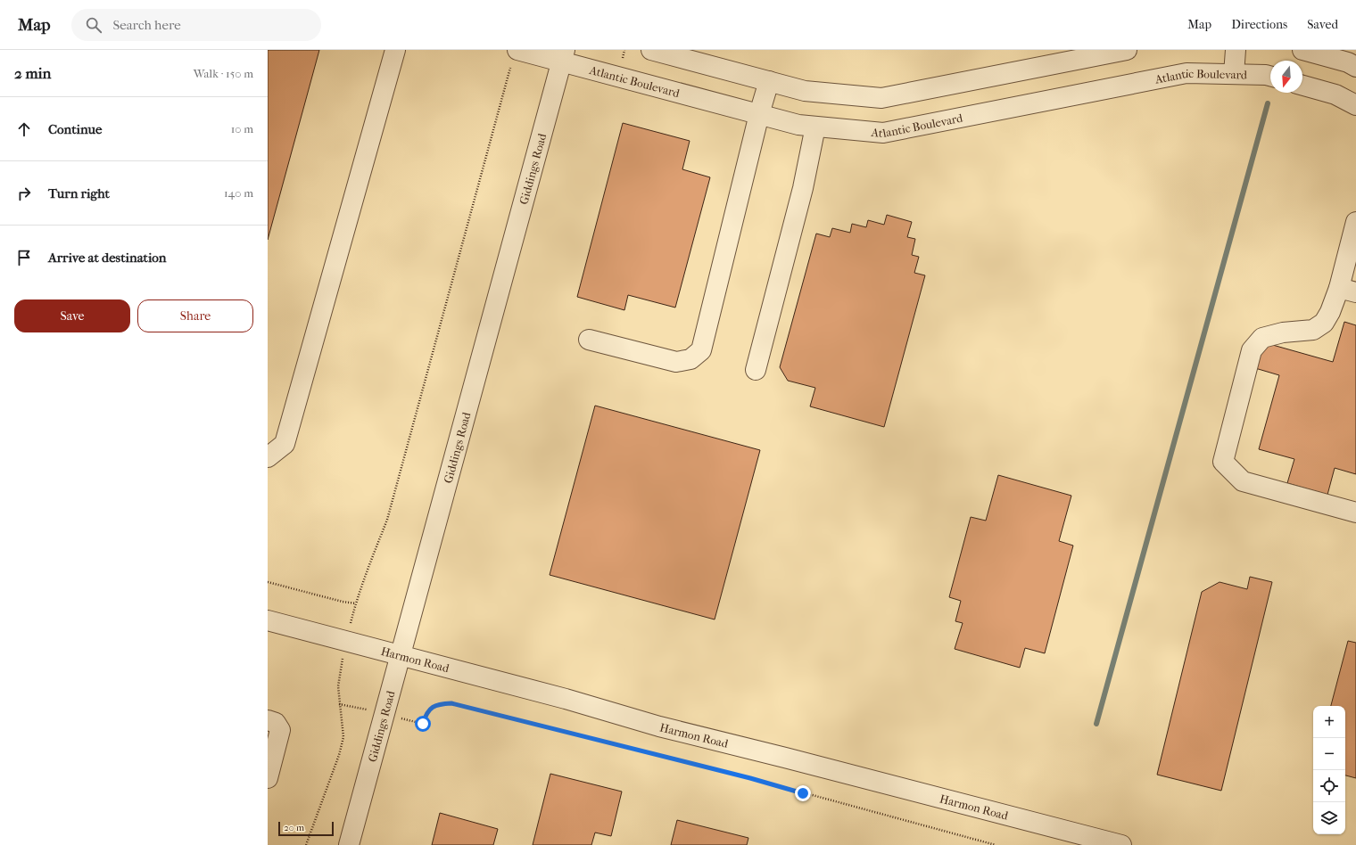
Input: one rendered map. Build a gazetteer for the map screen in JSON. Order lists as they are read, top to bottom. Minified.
{"streets":{"street":["Atlantic Boulevard","Giddings Road","Harmon Road"]},"crossings":[["Atlantic Boulevard","Giddings Road"],["Giddings Road","Harmon Road"]],"scale_bar":"20 m","north":"bottom","page":{"header":"Map","search":"Search here","nav":["Map","Directions","Saved"],"heading":["2 min","Walk · 150 m"],"list":[["Continue","10 m"],["Turn right","140 m"],"Arrive at destination"],"buttons":["Save","Share"],"map_buttons":["+","−"],"scale":"20 m"}}
